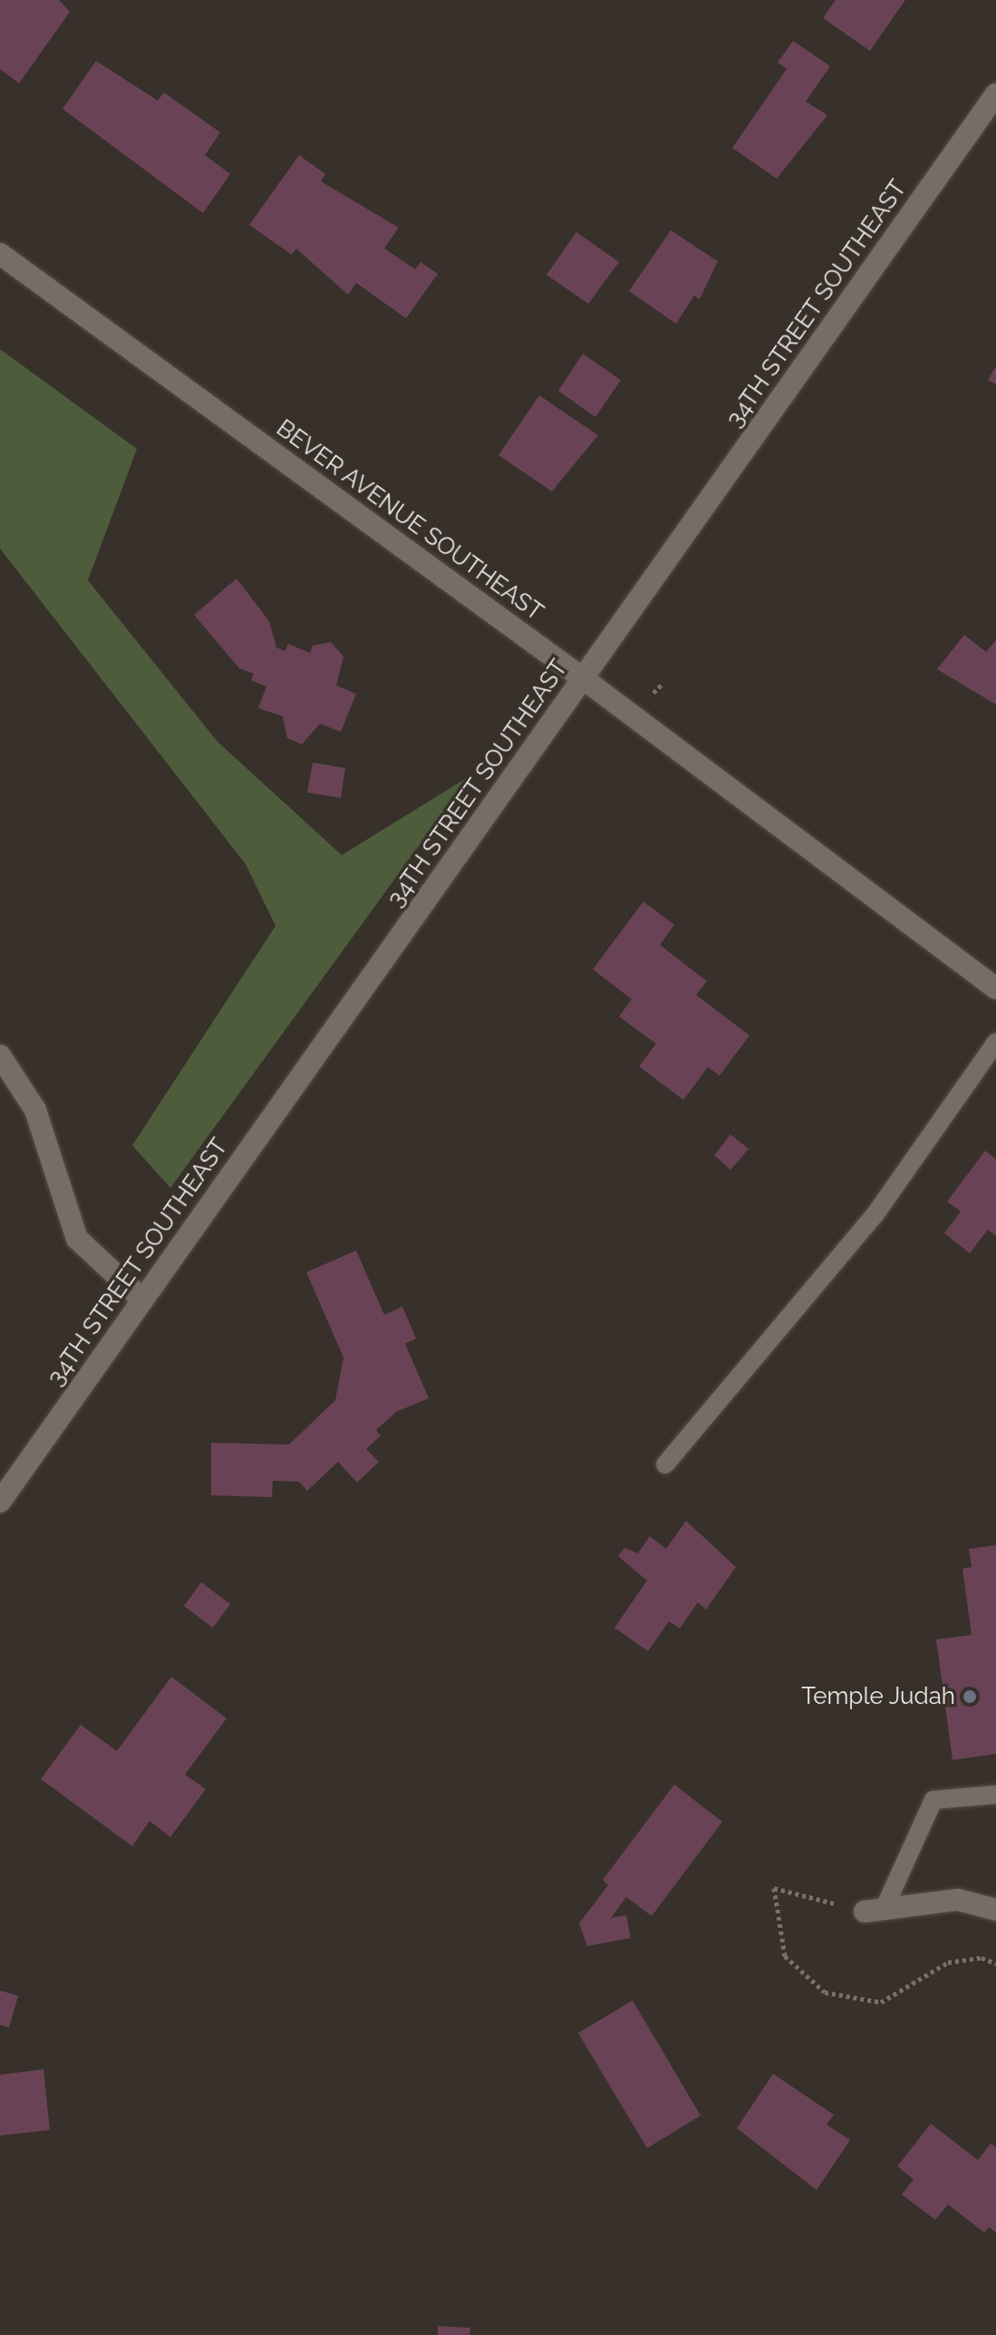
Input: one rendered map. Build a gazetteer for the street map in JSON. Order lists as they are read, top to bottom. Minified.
{"streets":{"street":["34TH STREET SOUTHEAST","BEVER AVENUE SOUTHEAST"]},"crossings":[["34TH STREET SOUTHEAST","BEVER AVENUE SOUTHEAST"]],"places":["Temple Judah"]}
